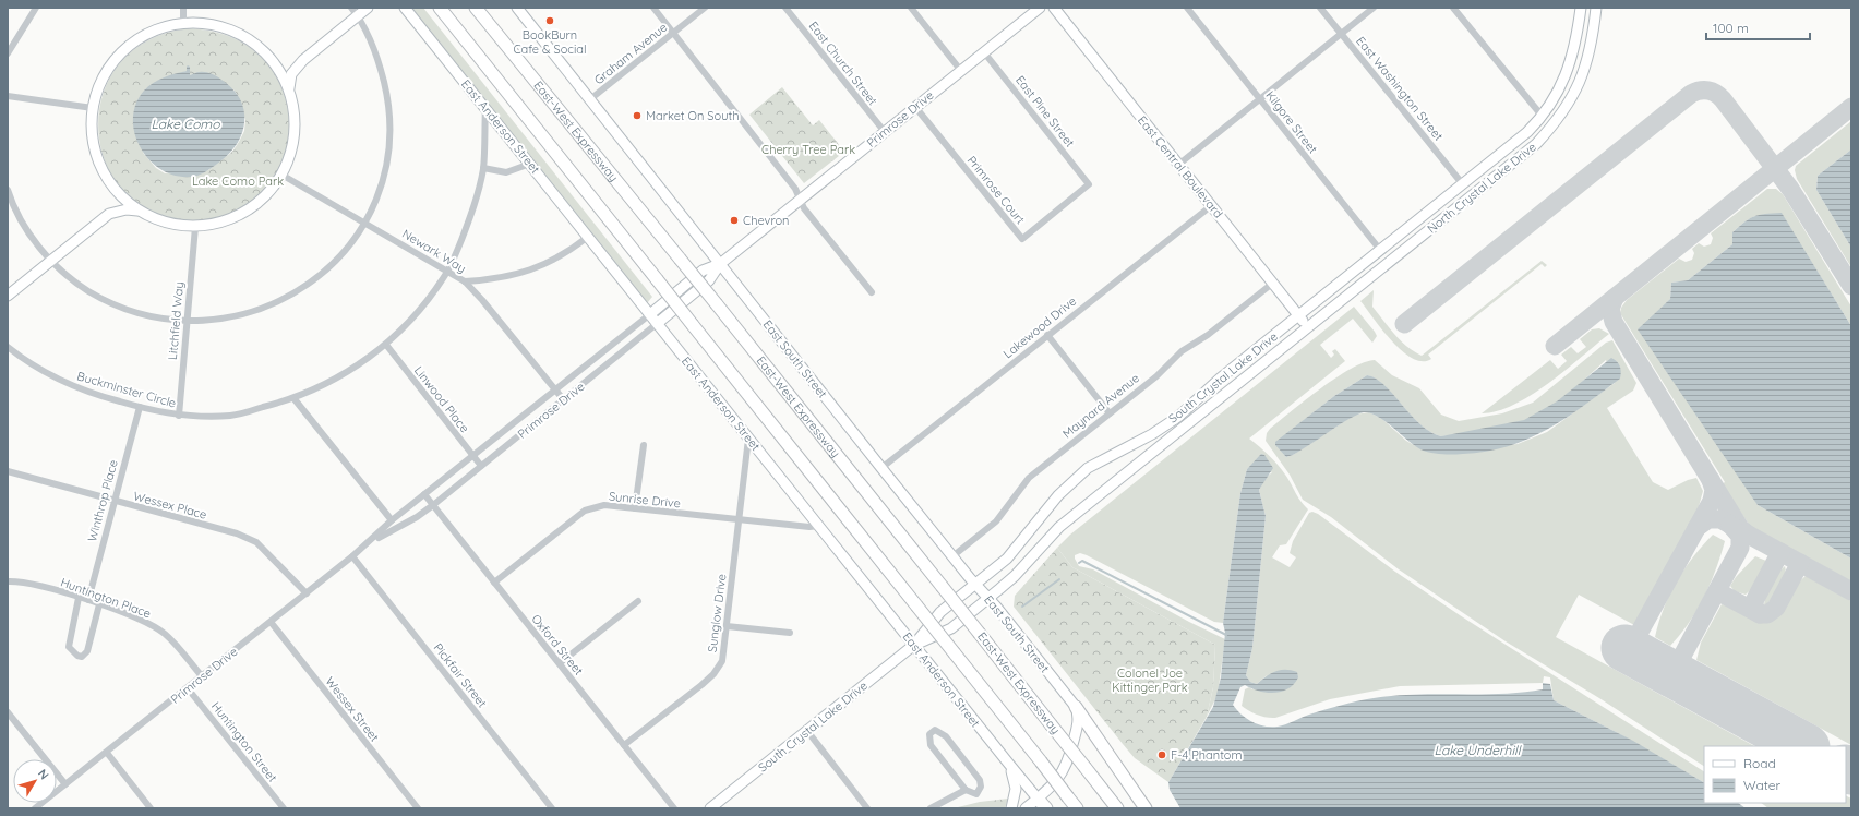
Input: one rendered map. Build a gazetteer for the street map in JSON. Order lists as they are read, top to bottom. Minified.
{"streets":{"highway":["East-West Expressway"],"main road":["Primrose Drive","East Anderson Street","East Central Boulevard","North Crystal Lake Drive","East South Street","South Crystal Lake Drive"],"street":["Graham Avenue","East Church Street","East Washington Street","East Pine Street","Kilgore Street","Primrose Court","Newark Way","Litchfield Way","Lakewood Drive","Buckminster Circle","Linwood Place","Maynard Avenue","Sunrise Drive","Winthrop Place","Wessex Place","Huntington Place","Sunglow Drive","Oxford Street","Pickfair Street","Wessex Street","Huntington Street"]},"crossings":[["Graham Avenue","East South Street"],["East Church Street","Primrose Drive"],["East Washington Street","North Crystal Lake Drive"],["East Pine Street","Primrose Drive"],["East Pine Street","Primrose Court"],["Primrose Drive","East Anderson Street"],["Primrose Drive","Primrose Court"],["Primrose Drive","Newark Way"],["Primrose Drive","East South Street"],["Primrose Drive","Linwood Place"],["Primrose Drive","Wessex Place"],["Primrose Drive","Huntington Place"],["Primrose Drive","Oxford Street"],["Primrose Drive","Pickfair Street"],["Primrose Drive","Wessex Street"],["Primrose Drive","Huntington Street"],["Kilgore Street","North Crystal Lake Drive"],["East Anderson Street","South Crystal Lake Drive"],["East Anderson Street","Buckminster Circle"],["East Anderson Street","Sunrise Drive"],["East Anderson Street","Sunglow Drive"],["East Central Boulevard","North Crystal Lake Drive"],["East Central Boulevard","Lakewood Drive"],["East Central Boulevard","South Crystal Lake Drive"],["East Central Boulevard","Maynard Avenue"],["North Crystal Lake Drive","South Crystal Lake Drive"],["Newark Way","Buckminster Circle"],["Litchfield Way","Buckminster Circle"],["Lakewood Drive","East South Street"],["East South Street","South Crystal Lake Drive"],["East South Street","Maynard Avenue"],["Buckminster Circle","Linwood Place"],["Buckminster Circle","Winthrop Place"],["Sunrise Drive","Sunglow Drive"],["Sunrise Drive","Oxford Street"],["Winthrop Place","Wessex Place"],["Winthrop Place","Huntington Place"],["Sunglow Drive","Oxford Street"]],"water":["Lake Como","Lake Underhill"],"parks":["Cherry Tree Park","Lake Como Park","Colonel Joe Kittinger Park"],"places":["BookBurn Cafe & Social","Market On South","Chevron","F-4 Phantom"],"legend":["Road","Water"],"scale_bar":"100 m","north":"top right"}
